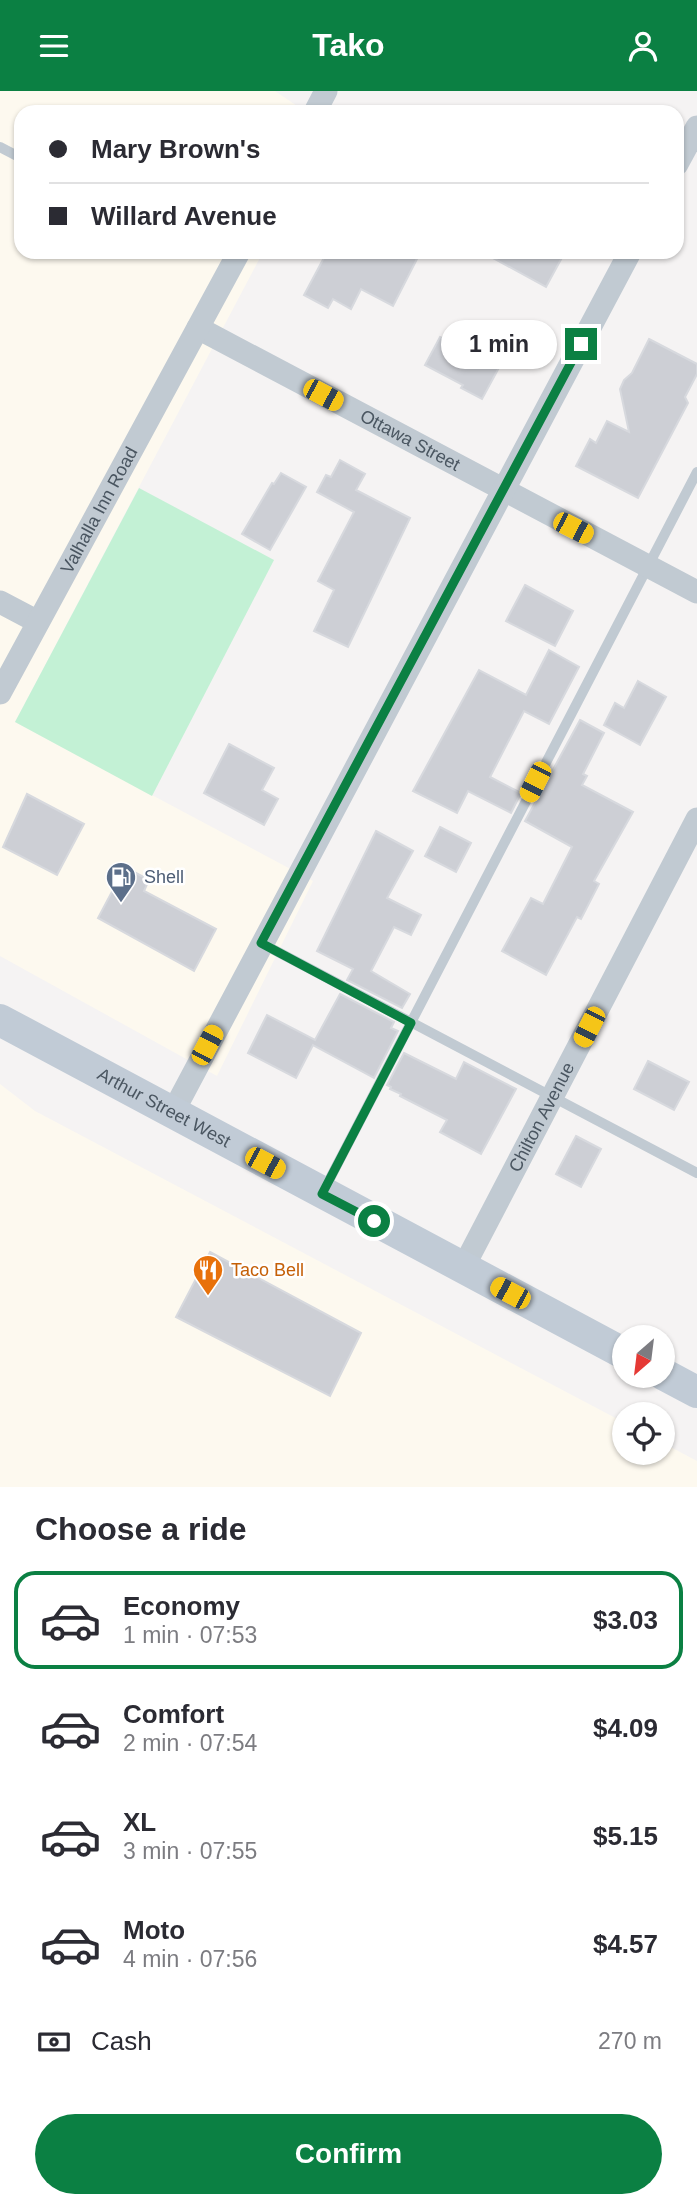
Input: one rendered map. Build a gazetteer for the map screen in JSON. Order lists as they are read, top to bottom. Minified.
{"streets":{"main road":["Arthur Street West"],"street":["Ottawa Street","Valhalla Inn Road","Chilton Avenue"]},"crossings":[["Ottawa Street","Valhalla Inn Road"],["Arthur Street West","Chilton Avenue"]],"places":{"fuel station":["Shell"],"restaurant":["Taco Bell"]},"north":"bottom left","page":{"header":"Tako","banner":["Mary Brown's","Willard Avenue"],"bubble":"1 min","heading":"Choose a ride","list":[{"name":"Economy","note":"1 min · 07:53","value":"$3.03"},{"name":"Comfort","note":"2 min · 07:54","value":"$4.09"},{"name":"XL","note":"3 min · 07:55","value":"$5.15"},{"name":"Moto","note":"4 min · 07:56","value":"$4.57"}],"pay":["Cash","270 m"],"buttons":"Confirm"}}
